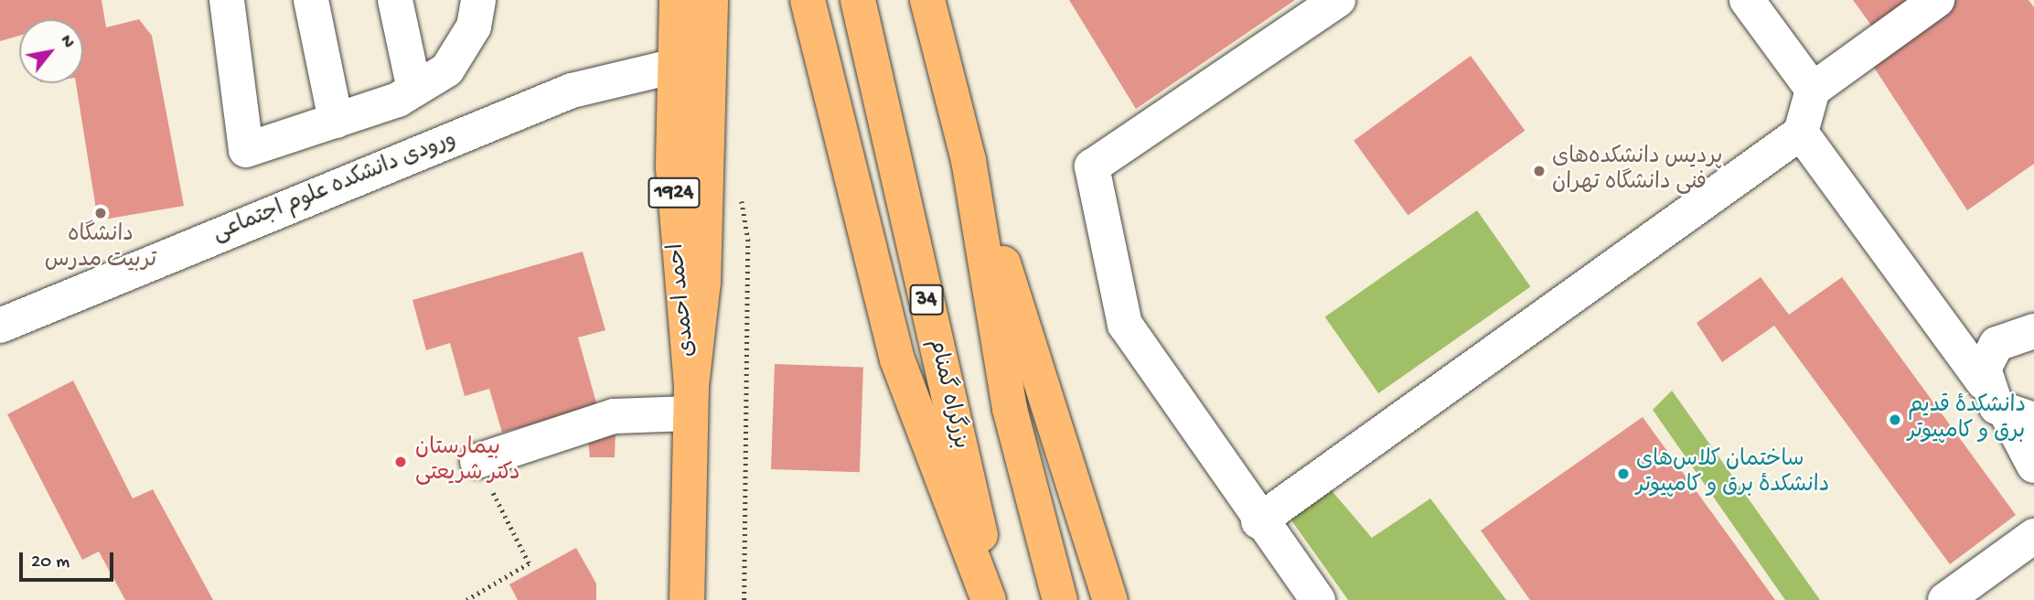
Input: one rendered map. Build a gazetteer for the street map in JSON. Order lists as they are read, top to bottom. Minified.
{"streets":{"main road":["1924","احمد احمدی","34","بزرگراه گمنام"],"lane":["ورودی دانشکده علوم اجتماعی"]},"crossings":[["ورودی دانشکده علوم اجتماعی","احمد احمدی"]],"places":["پردیس دانشکده‌های فنی دانشگاه تهران","دانشگاه تربیت مدرس","دانشکدهٔ قدیم برق و کامپیوتر","بیمارستان دکتر شریعتی","ساختمان کلاس‌های دانشکدهٔ برق و کامپیوتر"],"scale_bar":"20 m","north":"top right"}
